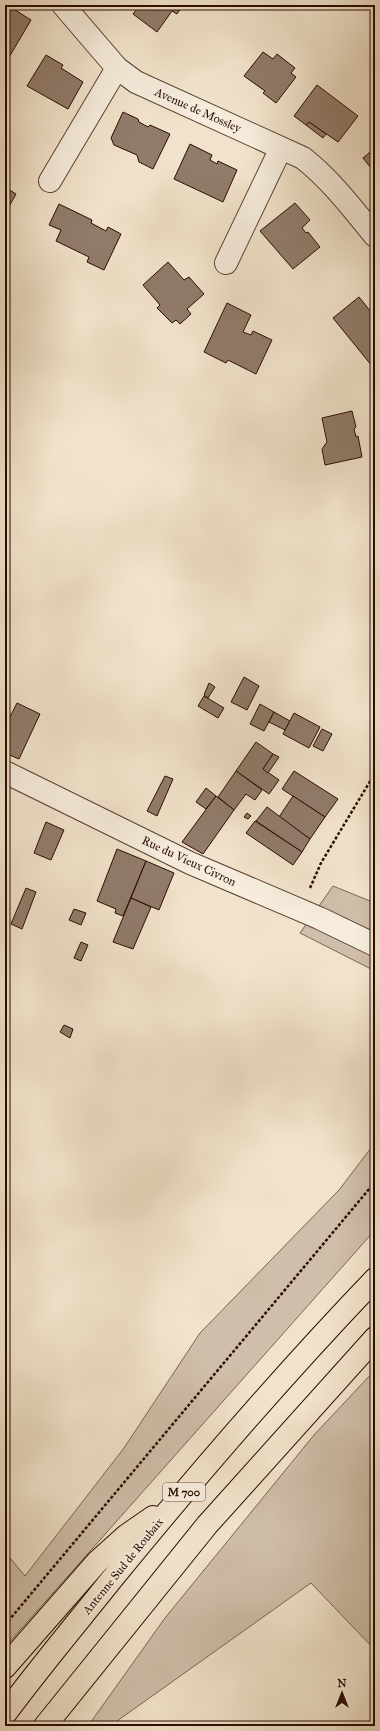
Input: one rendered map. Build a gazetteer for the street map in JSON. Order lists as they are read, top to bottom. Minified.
{"streets":{"highway":["M 700","Antenne Sud de Roubaix"],"street":["Avenue de Mossley","Rue du Vieux Civron"]},"north":"top"}
